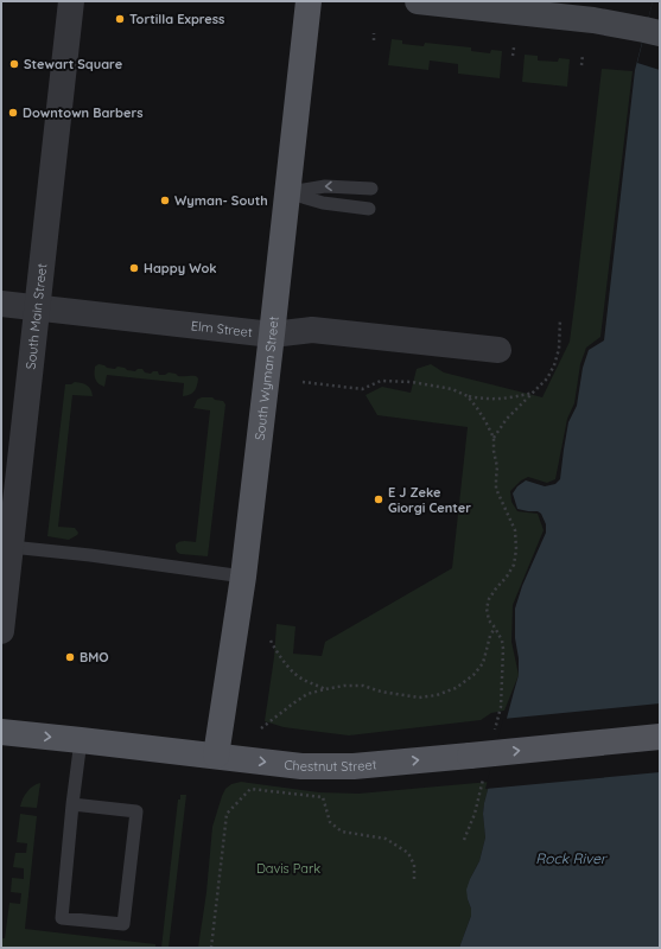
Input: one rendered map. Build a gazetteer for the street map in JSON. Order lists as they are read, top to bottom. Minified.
{"streets":{"main road":["South Wyman Street","Chestnut Street"],"street":["South Main Street","Elm Street"]},"crossings":[["South Main Street","Elm Street"],["Elm Street","South Wyman Street"],["South Wyman Street","Chestnut Street"]],"one_way":["Chestnut Street"],"water":["Rock River"],"parks":["Davis Park"],"places":["Tortilla Express","Stewart Square","Downtown Barbers","Wyman‐ South","Happy Wok","E J Zeke Giorgi Center","BMO"]}
